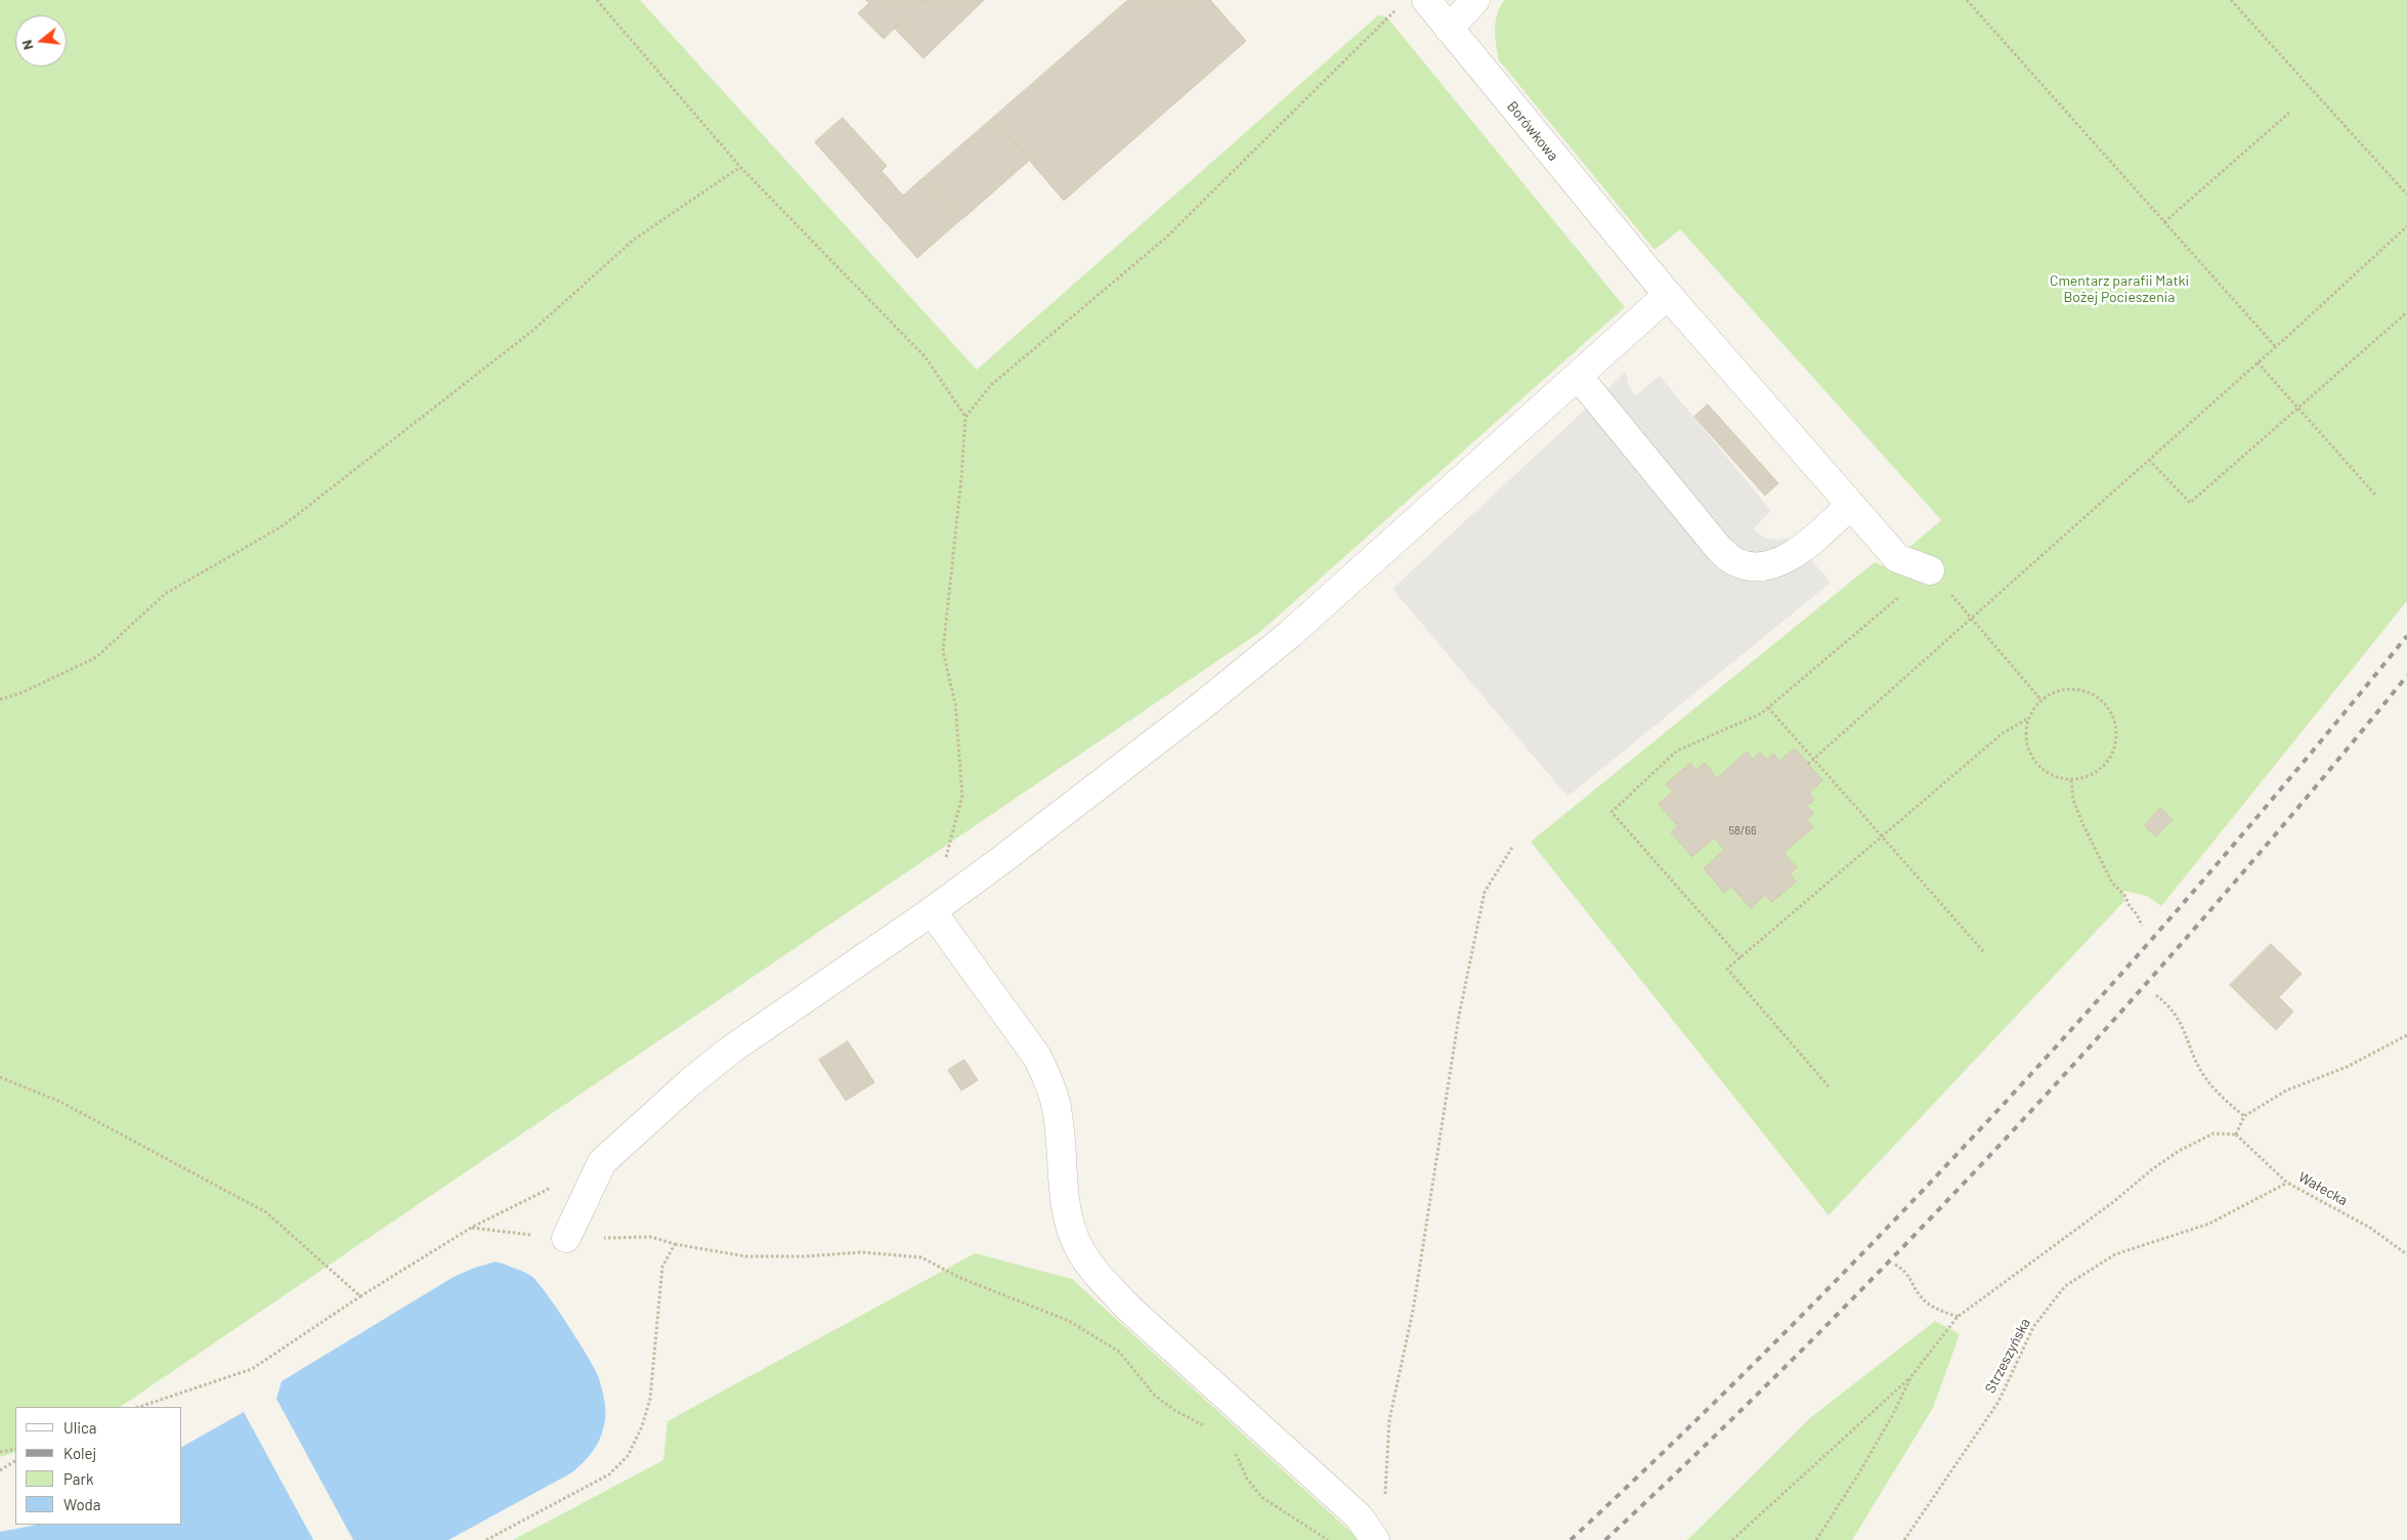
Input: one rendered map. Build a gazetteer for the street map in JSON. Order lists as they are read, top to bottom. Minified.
{"streets":{"street":["Borówkowa"],"path":["Wałecka","Strzeszyńska"]},"crossings":[["Wałecka","Strzeszyńska"]],"parks":["Cmentarz parafii Matki Bożej Pocieszenia"],"house_numbers":["58/66"],"legend":["Ulica","Kolej","Park","Woda"],"north":"left"}
